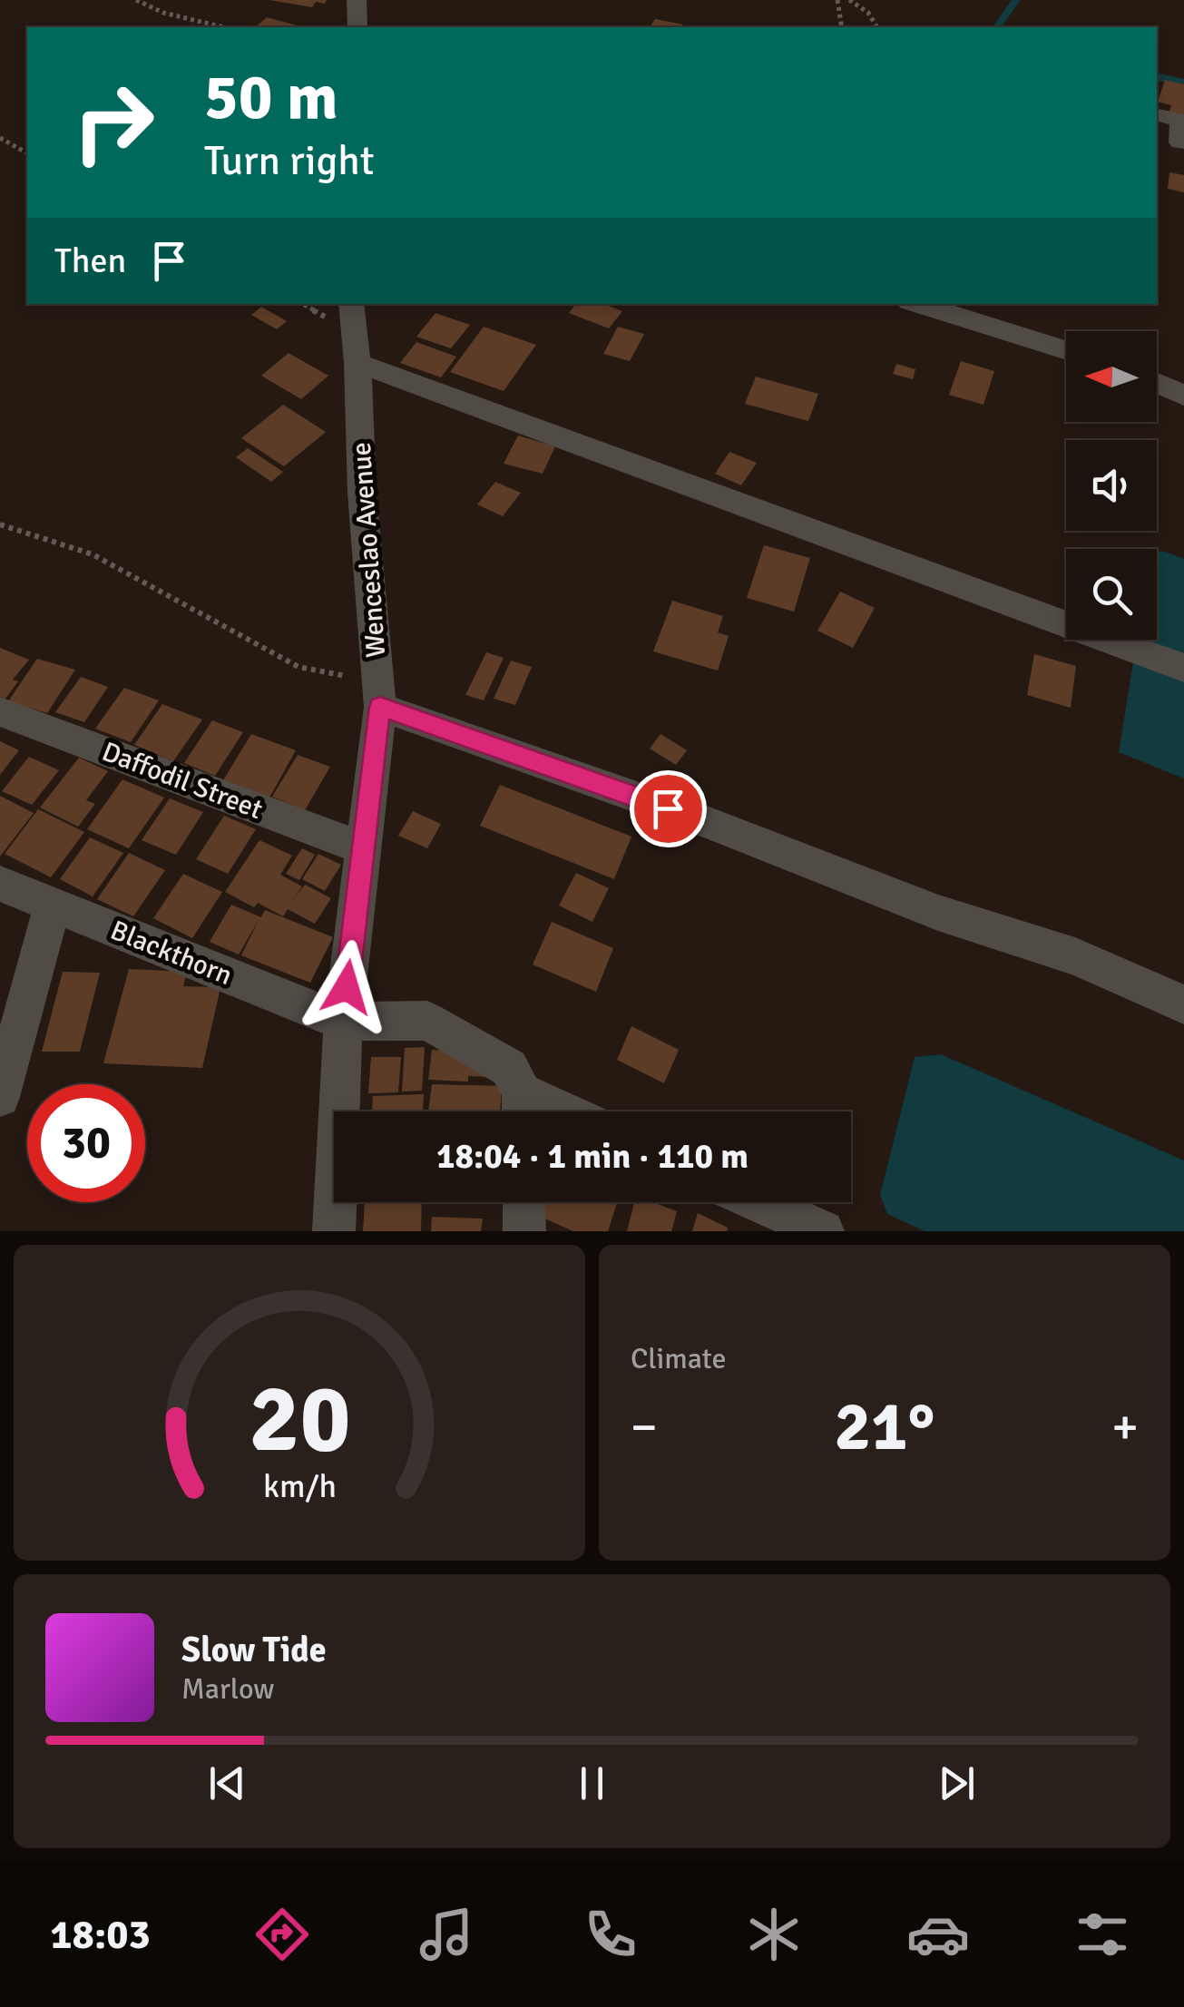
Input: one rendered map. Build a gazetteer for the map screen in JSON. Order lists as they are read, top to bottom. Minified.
{"streets":{"street":["Wenceslao Avenue","Daffodil Street","Blackthorn"]},"crossings":[["Wenceslao Avenue","Daffodil Street"],["Wenceslao Avenue","Blackthorn"]],"north":"left","page":{"turn":["50 m","Turn right"],"then":"Then","limit":"30","trip":"18:04 · 1 min · 110 m","tile":"Climate","heat":["−","21°","+"],"song":["Slow Tide","Marlow"],"tabs":"18:03","gauge":["20","km/h"]}}
